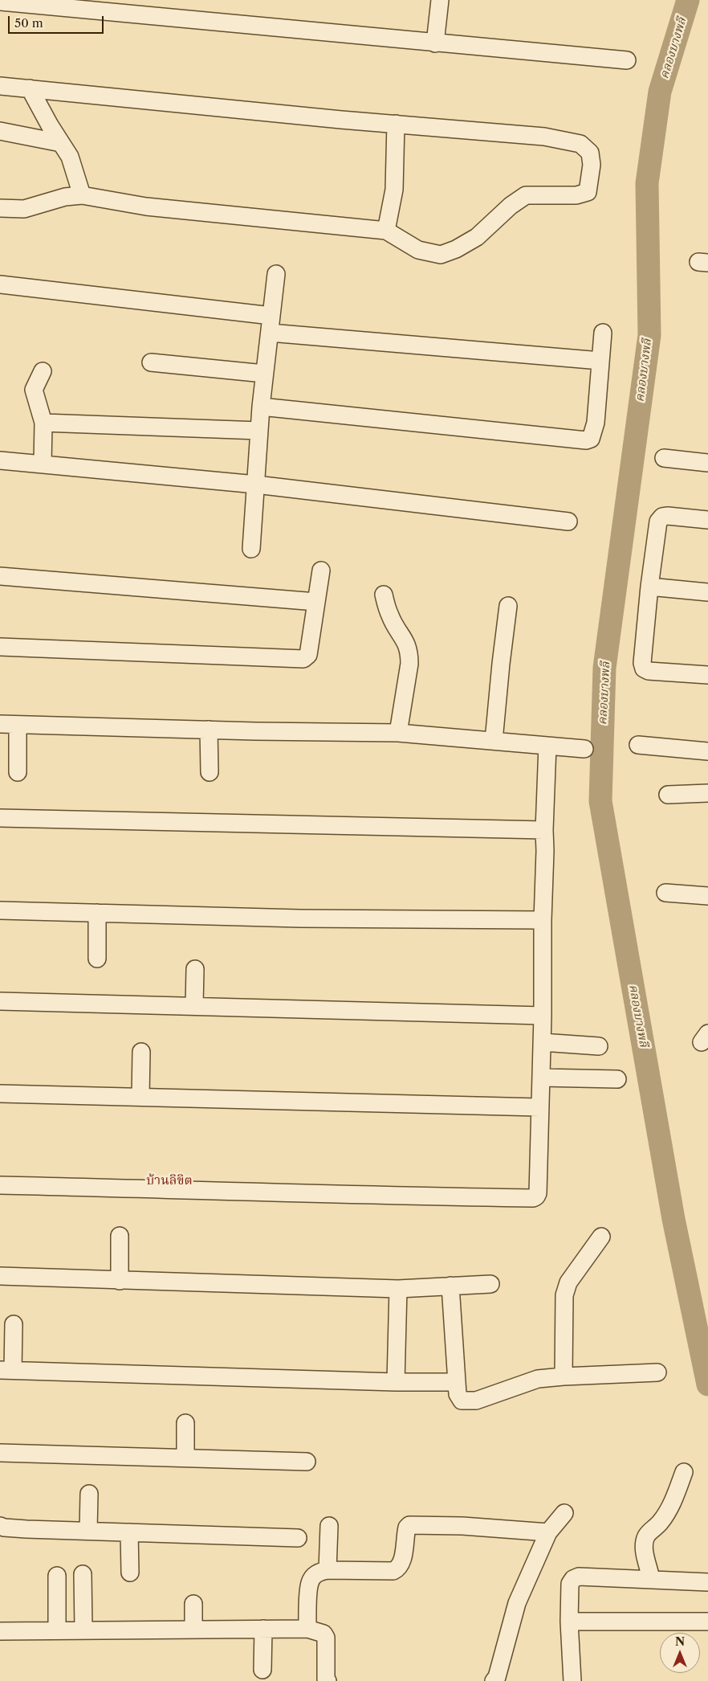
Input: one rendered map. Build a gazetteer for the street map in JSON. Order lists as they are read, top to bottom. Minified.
{"districts":["บ้านลิขิต"],"water":["คลองบางพลี"],"scale_bar":"50 m","north":"top"}
